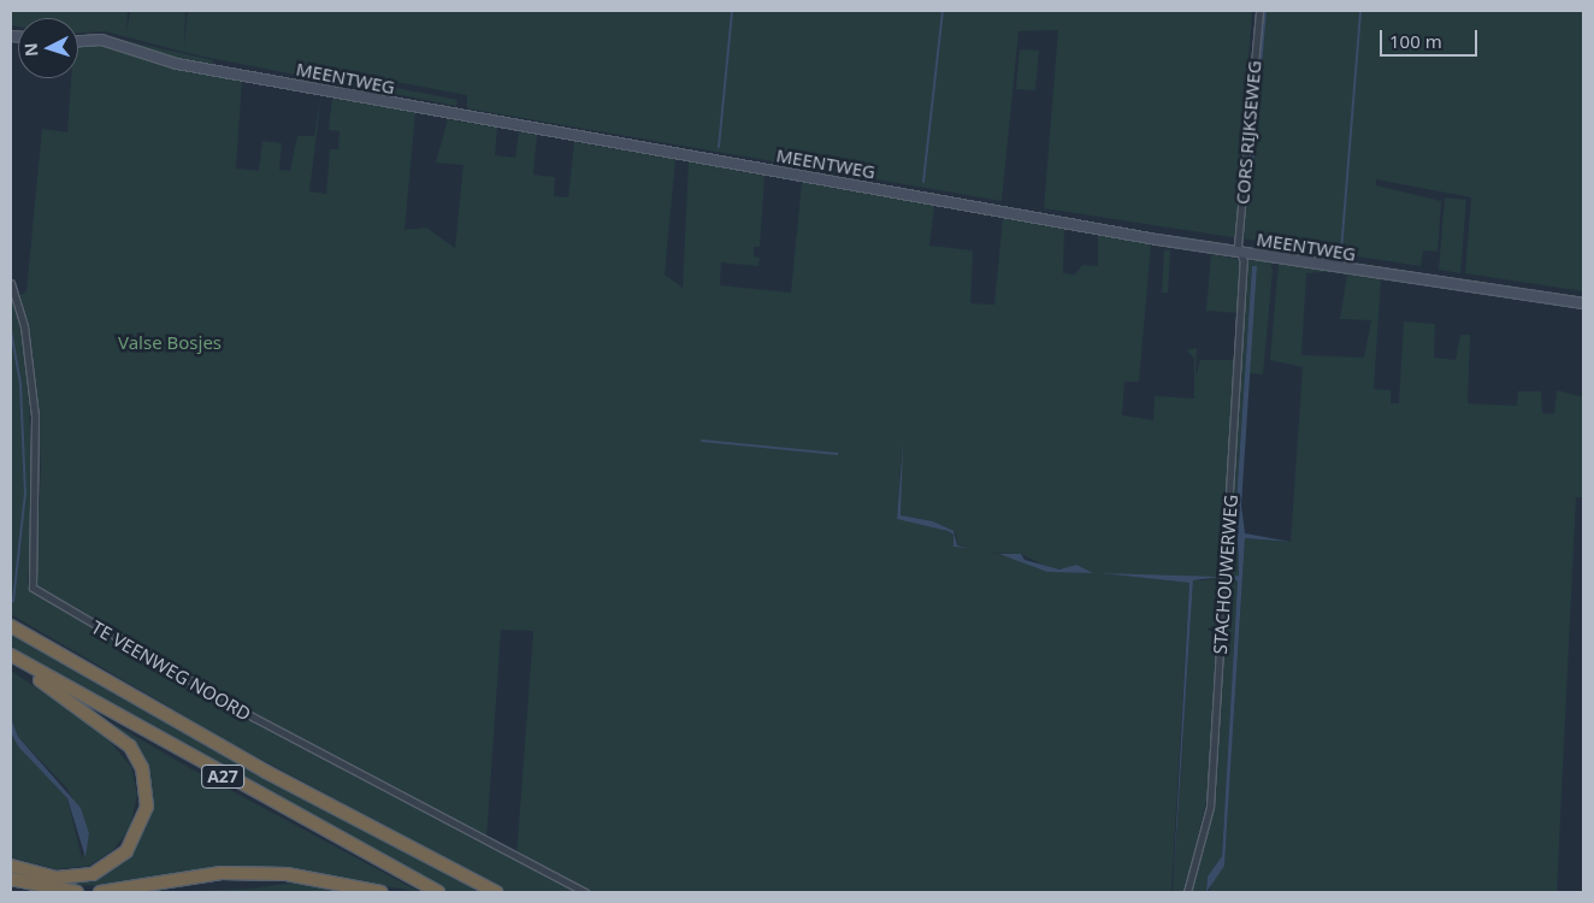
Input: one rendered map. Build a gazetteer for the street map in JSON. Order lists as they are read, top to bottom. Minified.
{"streets":{"highway":["A27"],"street":["MEENTWEG","CORS RIJKSEWEG","STACHOUWERWEG","TE VEENWEG NOORD"]},"crossings":[["MEENTWEG","CORS RIJKSEWEG"],["MEENTWEG","STACHOUWERWEG"],["CORS RIJKSEWEG","STACHOUWERWEG"]],"parks":["Valse Bosjes"],"scale_bar":"100 m","north":"left"}
